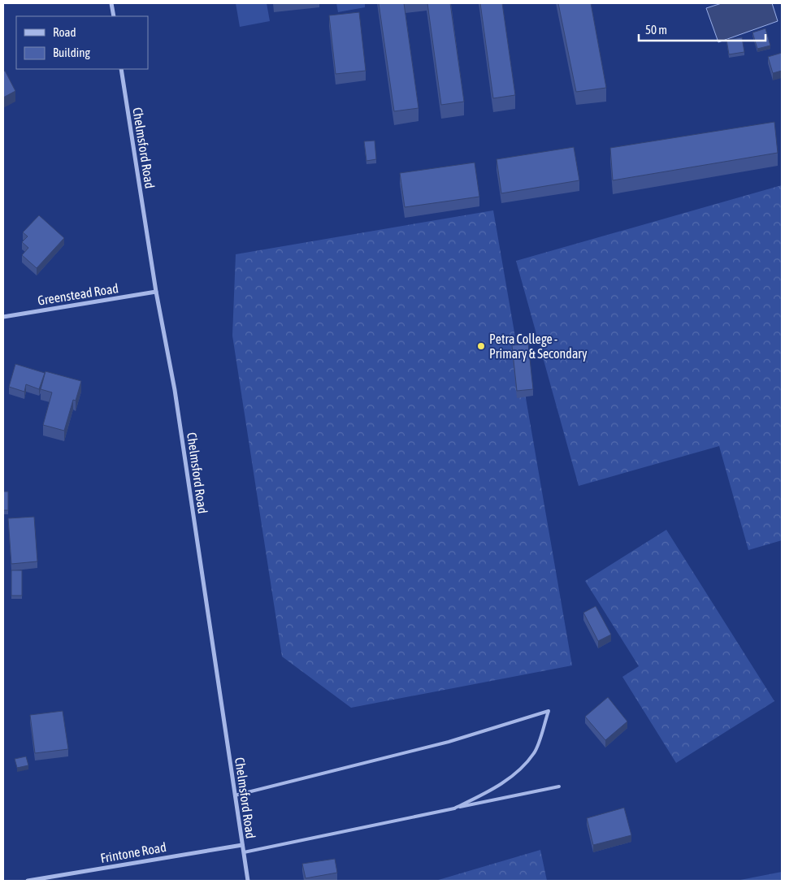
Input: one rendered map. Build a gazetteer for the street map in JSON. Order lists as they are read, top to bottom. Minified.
{"streets":{"street":["Chelmsford Road","Greenstead Road","Frintone Road"]},"crossings":[["Chelmsford Road","Greenstead Road"],["Chelmsford Road","Frintone Road"]],"places":["Petra College - Primary & Secondary"],"legend":["Road","Building"],"scale_bar":"50 m"}
